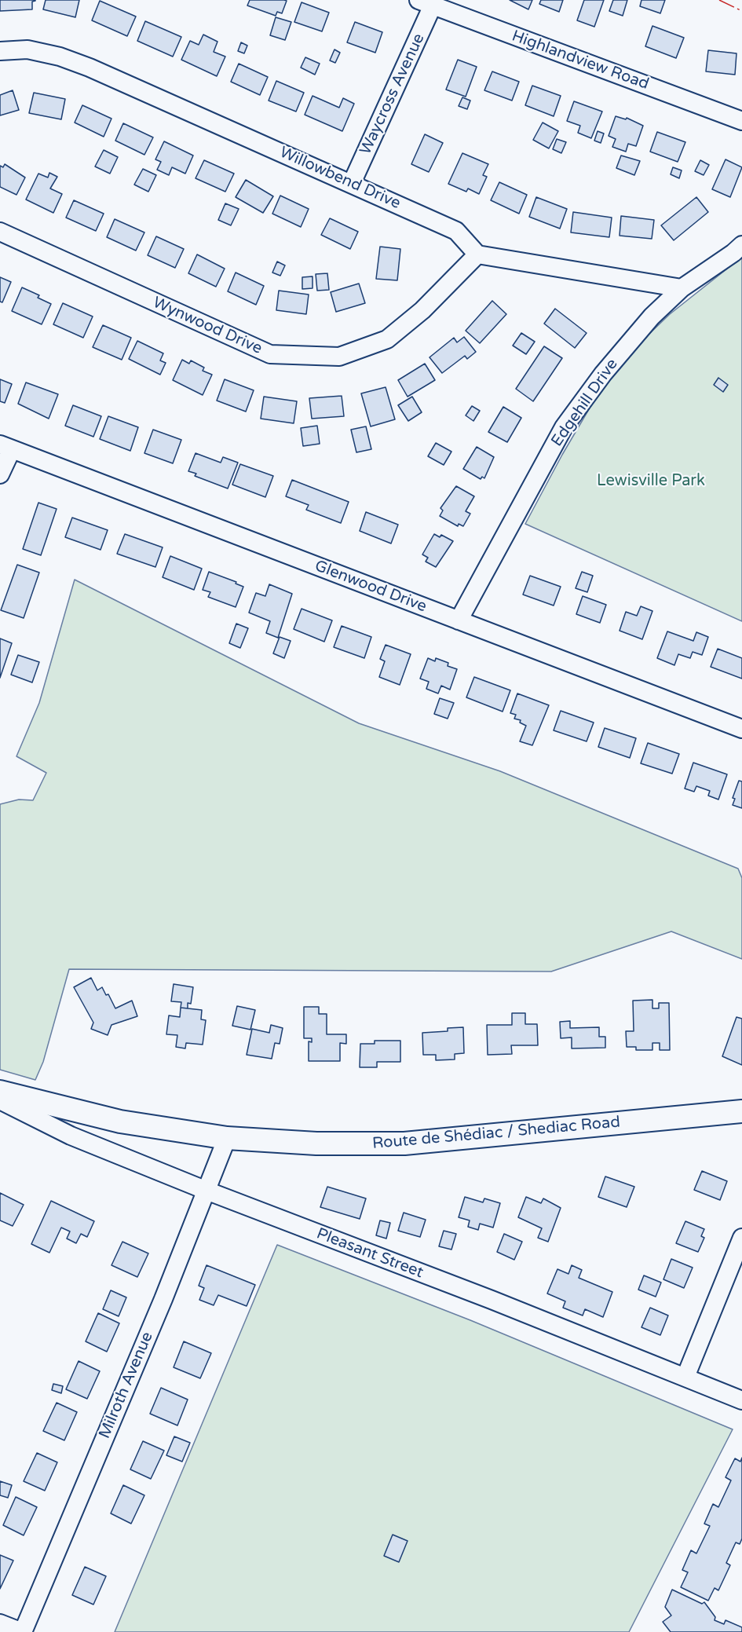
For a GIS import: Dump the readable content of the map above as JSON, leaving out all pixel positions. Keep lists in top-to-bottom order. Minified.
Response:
{"streets":{"main road":["Route de Shédiac / Shediac Road"],"street":["Highlandview Road","Waycross Avenue","Willowbend Drive","Wynwood Drive","Edgehill Drive","Glenwood Drive","Pleasant Street","Milroth Avenue"]},"crossings":[["Highlandview Road","Waycross Avenue"],["Waycross Avenue","Willowbend Drive"],["Willowbend Drive","Wynwood Drive"],["Edgehill Drive","Glenwood Drive"],["Route de Shédiac / Shediac Road","Milroth Avenue"],["Pleasant Street","Milroth Avenue"]],"parks":["Lewisville Park"]}
